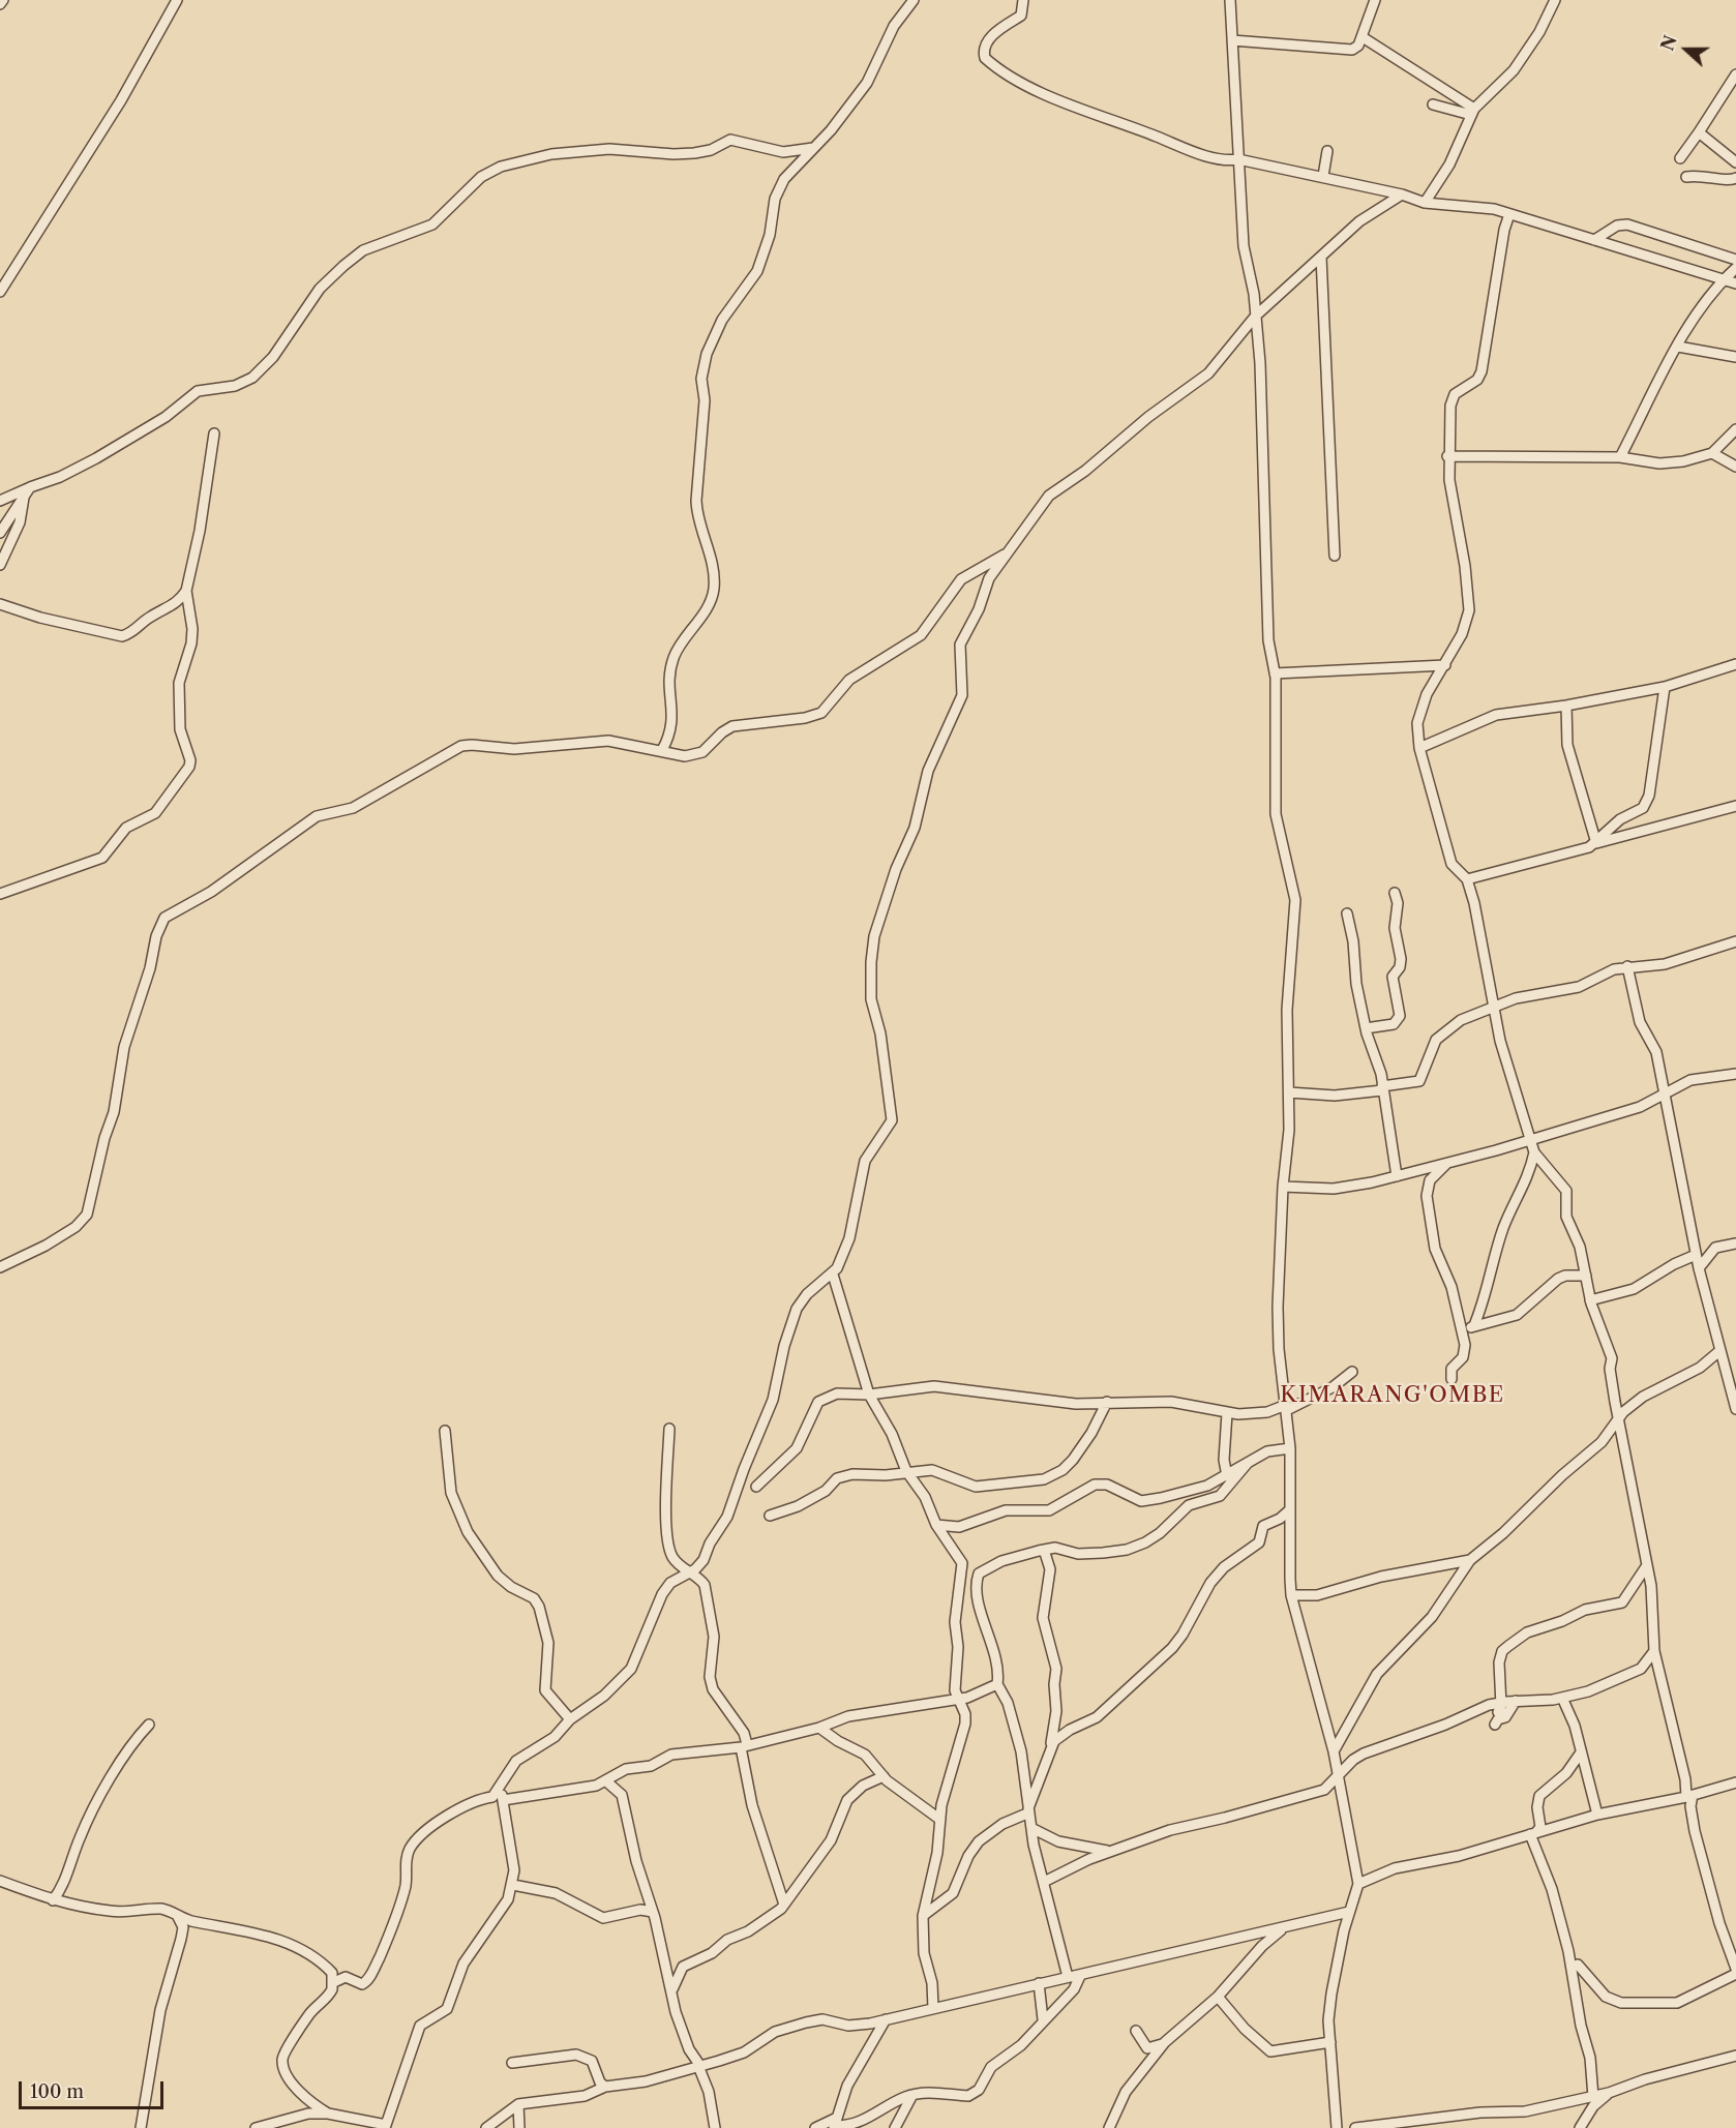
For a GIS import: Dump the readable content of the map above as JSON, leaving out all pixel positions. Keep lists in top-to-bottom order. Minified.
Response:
{"districts":["KIMARANG'OMBE"],"scale_bar":"100 m","north":"left"}
